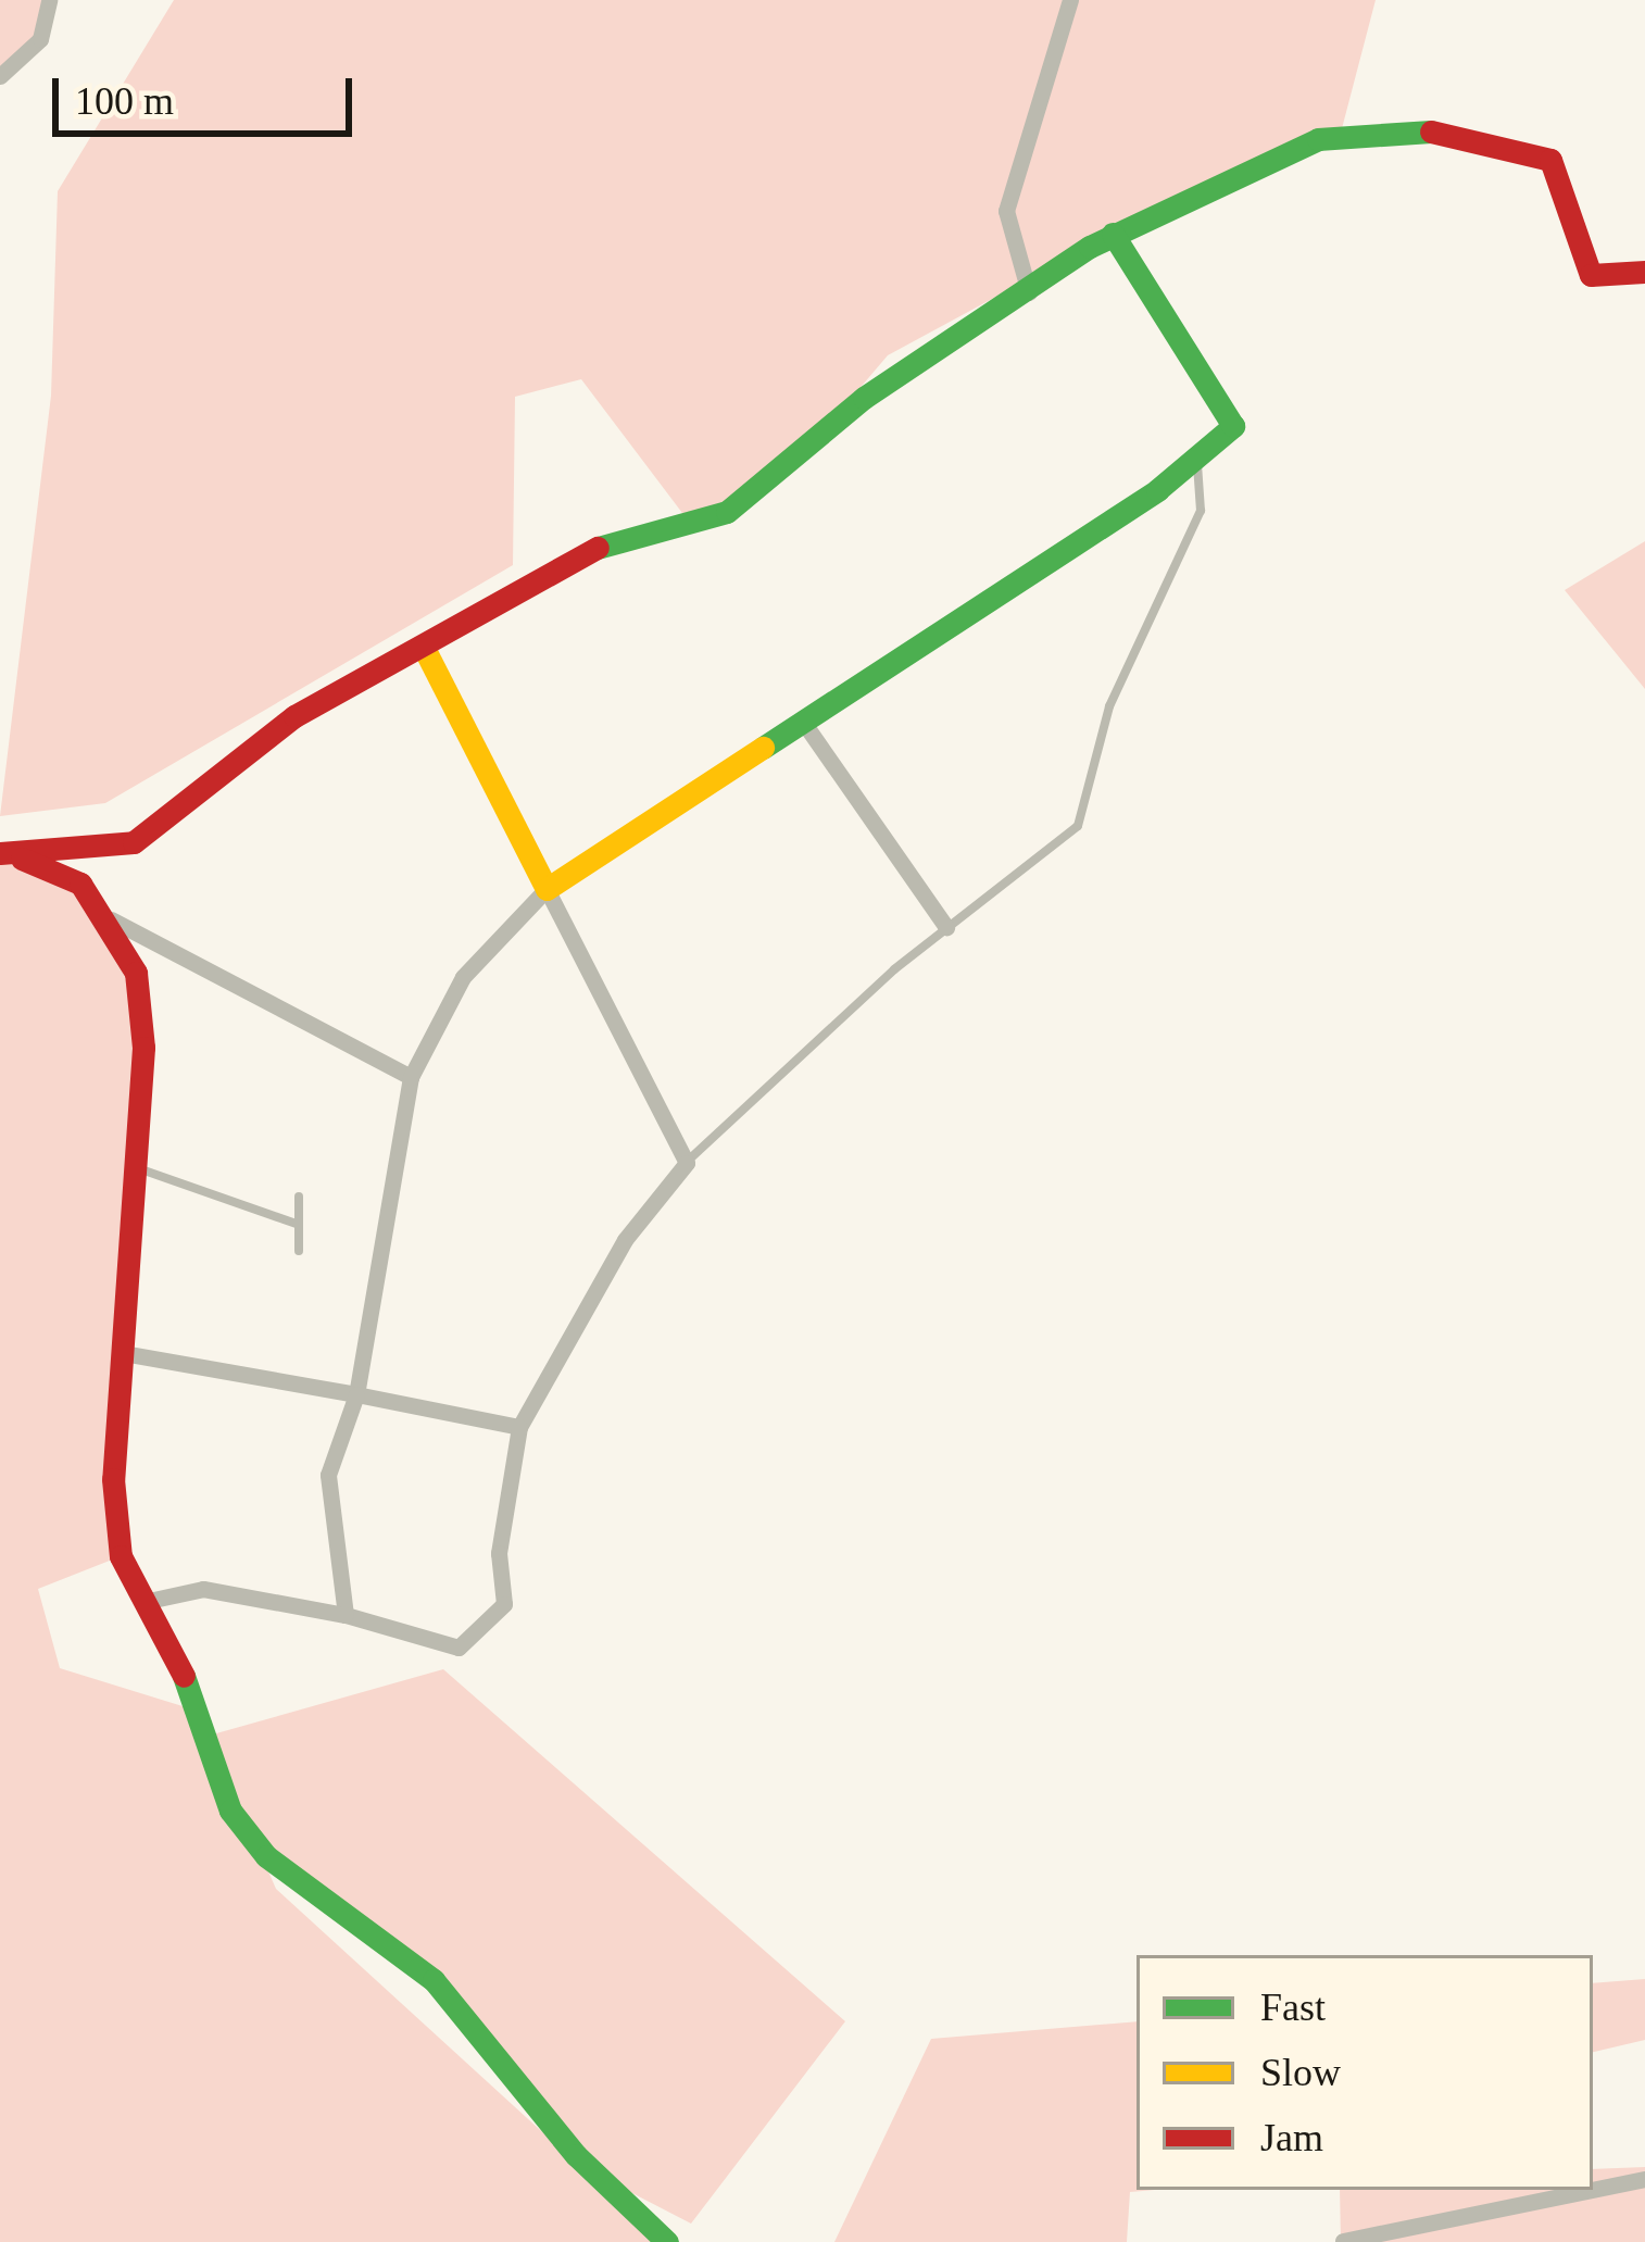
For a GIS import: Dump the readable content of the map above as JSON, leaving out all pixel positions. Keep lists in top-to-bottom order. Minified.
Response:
{"legend":["Fast","Slow","Jam"],"scale_bar":"100 m"}
